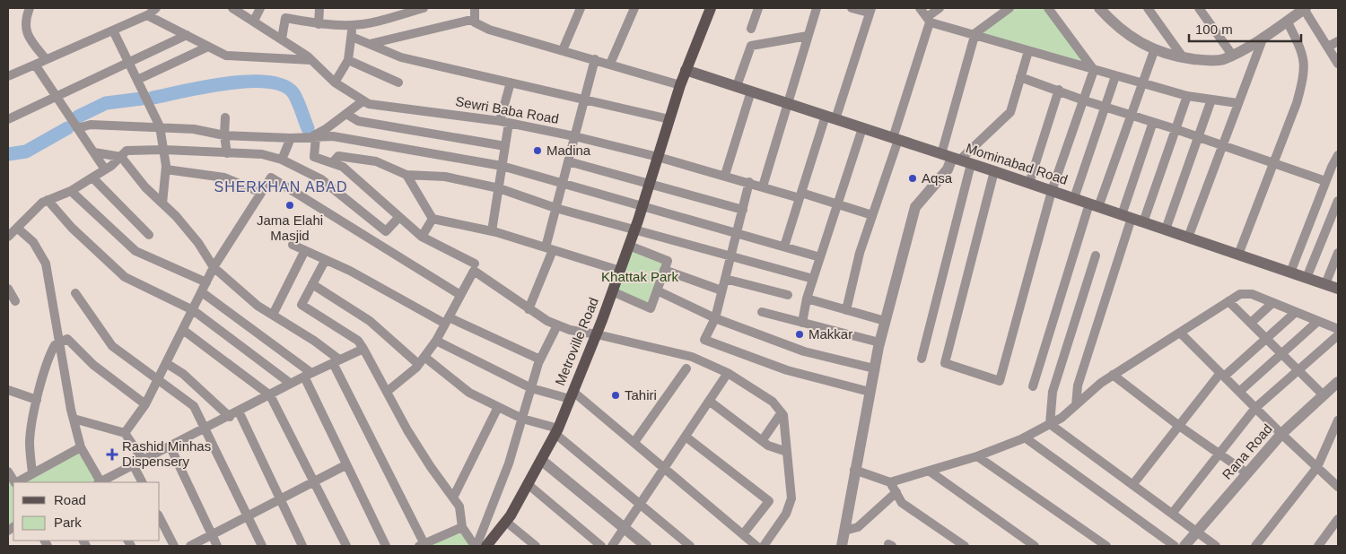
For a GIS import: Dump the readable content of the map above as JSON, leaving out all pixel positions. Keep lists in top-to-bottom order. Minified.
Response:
{"streets":{"main road":["Mominabad Road","Metroville Road"],"street":["Sewri Baba Road","Rana Road"]},"crossings":[["Sewri Baba Road","Metroville Road"],["Mominabad Road","Metroville Road"]],"districts":["SHERKHAN ABAD"],"parks":["Khattak Park"],"places":{"other":["Madina","Aqsa","Jama Elahi Masjid","Makkar","Tahiri"],"health":["Rashid Minhas Dispensery"]},"legend":["Road","Park"],"scale_bar":"100 m"}
